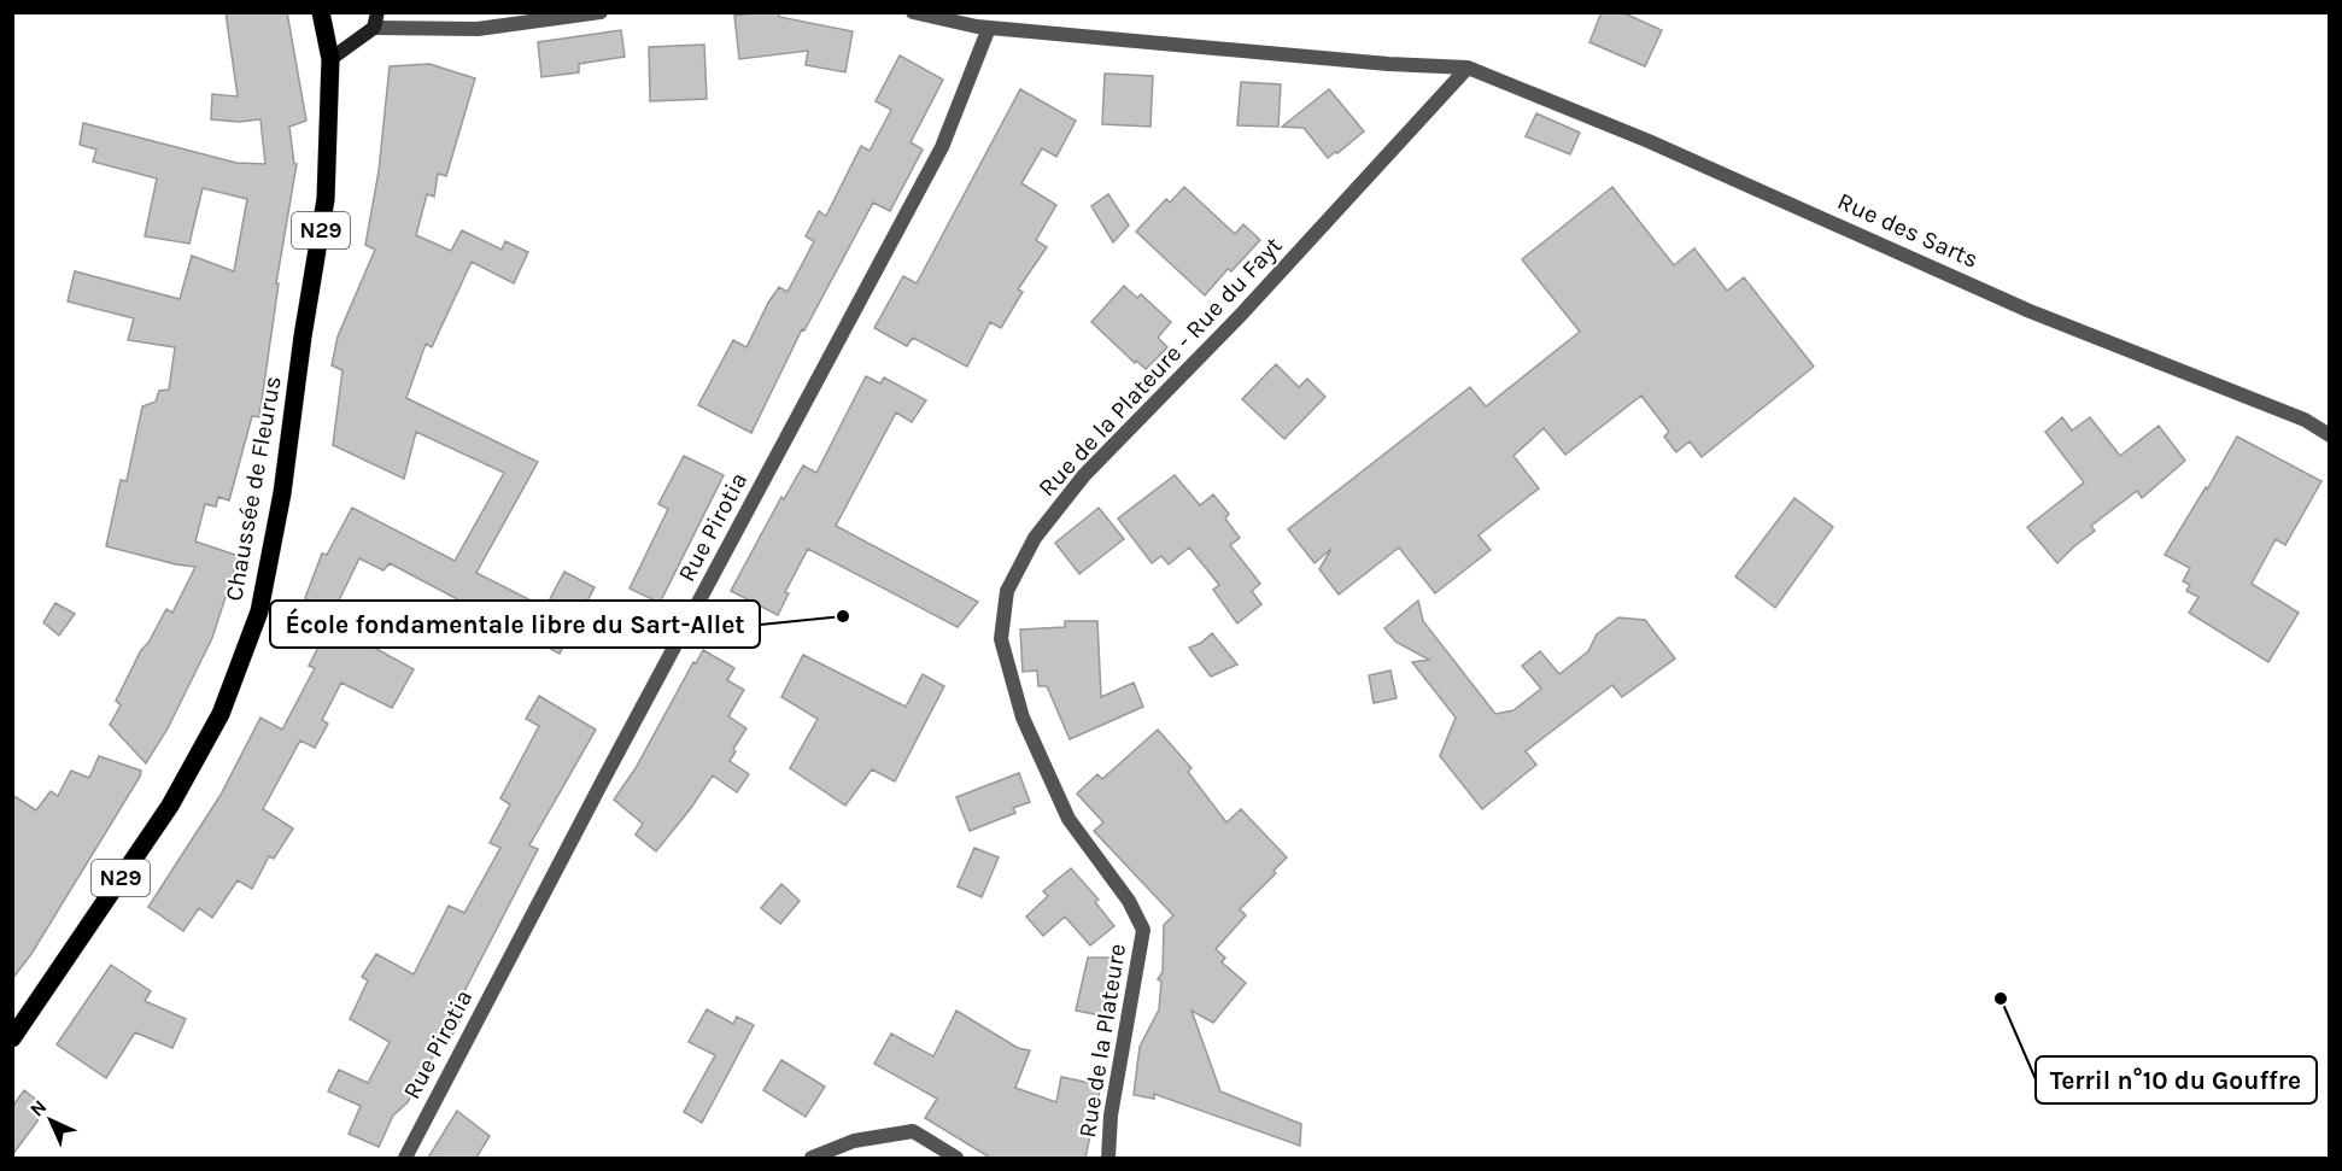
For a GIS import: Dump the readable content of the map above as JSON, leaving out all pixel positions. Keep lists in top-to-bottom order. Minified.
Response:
{"streets":{"main road":["N29","Chaussée de Fleurus"],"street":["Rue des Sarts","Rue de la Plateure - Rue du Fayt","Rue Pirotia","Rue de la Plateure"]},"crossings":[["Rue des Sarts","Rue de la Plateure - Rue du Fayt"],["Rue des Sarts","Rue Pirotia"],["Rue de la Plateure - Rue du Fayt","Rue de la Plateure"]],"places":["École fondamentale libre du Sart-Allet","Terril n°10 du Gouffre"],"north":"top left"}
